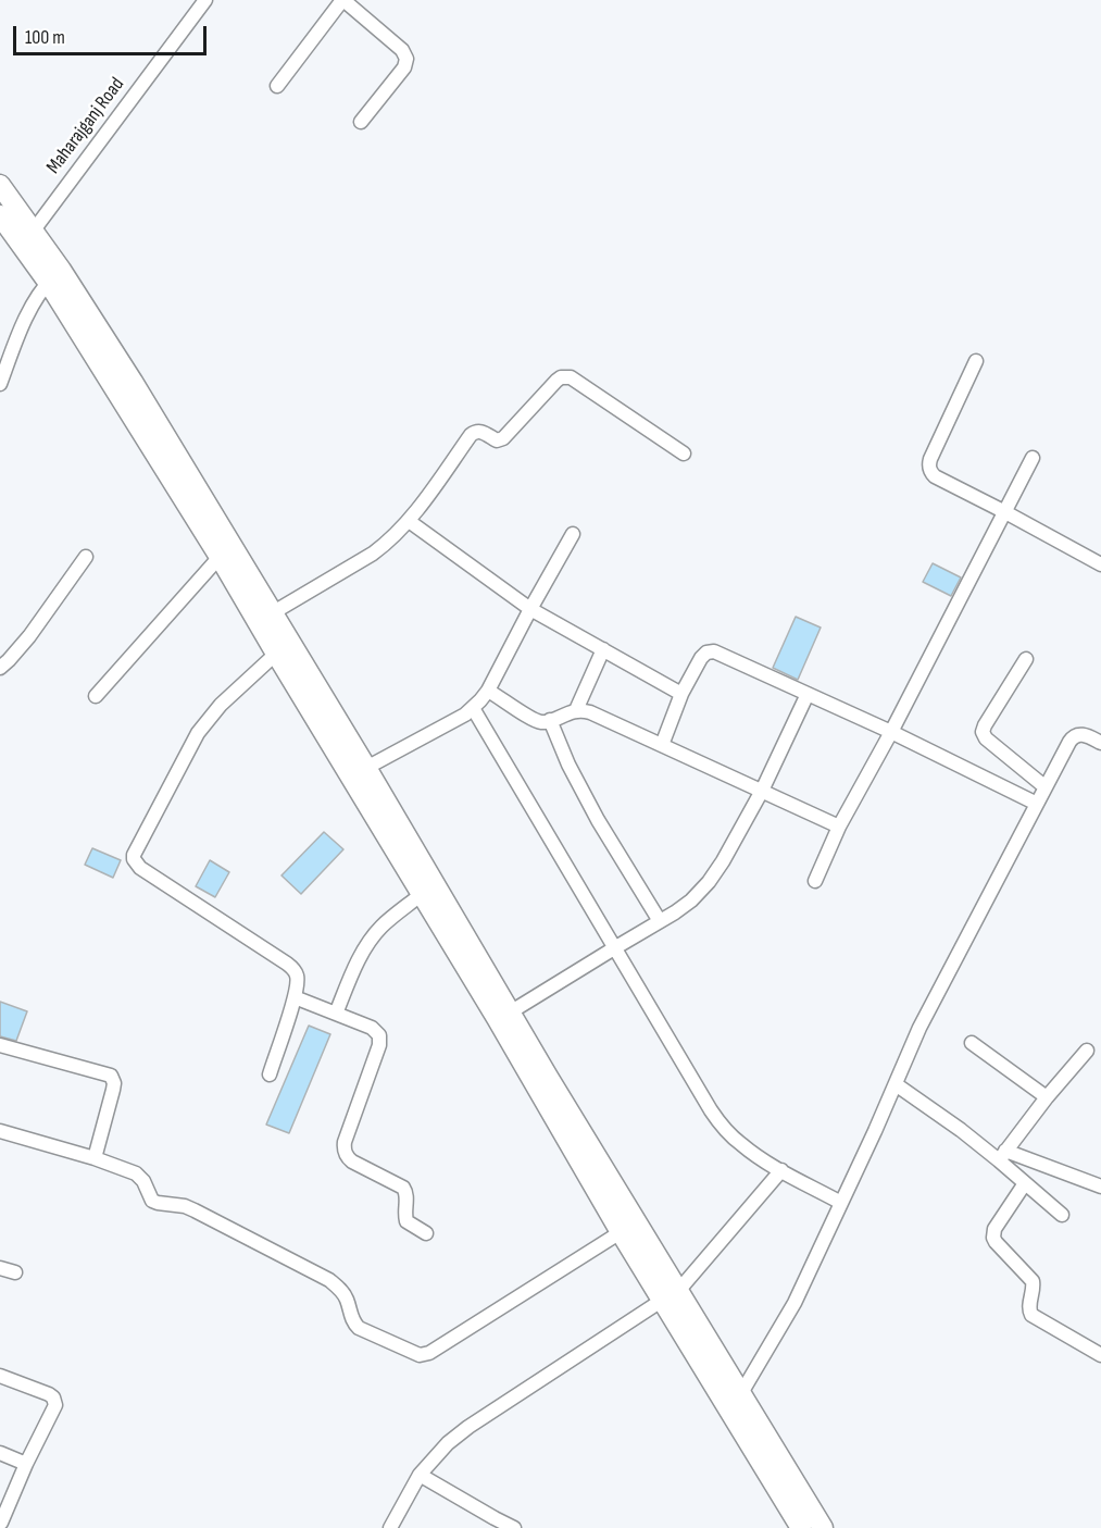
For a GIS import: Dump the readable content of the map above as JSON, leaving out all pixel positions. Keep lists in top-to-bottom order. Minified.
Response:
{"streets":{"street":["Maharajganj Road"]},"scale_bar":"100 m"}
